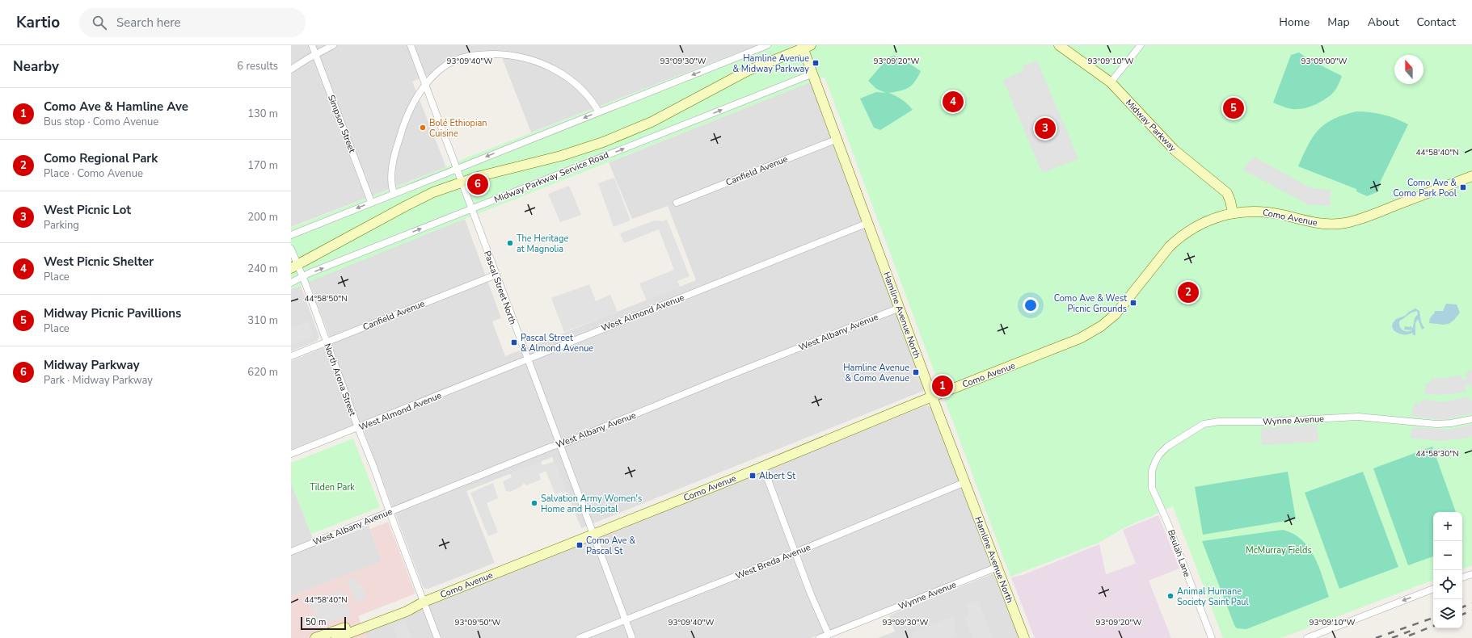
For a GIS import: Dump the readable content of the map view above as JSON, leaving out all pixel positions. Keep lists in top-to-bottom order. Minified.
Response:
{"streets":{"street":["Simpson Street","Midway Parkway","Canfield Avenue","Midway Parkway Service Road","Como Avenue","Pascal Street North","West Almond Avenue","Hamline Avenue North","West Albany Avenue","North Arona Street","Wynne Avenue","Beulah Lane","West Breda Avenue"]},"crossings":[["Midway Parkway","Como Avenue"],["Canfield Avenue","Pascal Street North"],["Canfield Avenue","Hamline Avenue North"],["Canfield Avenue","North Arona Street"],["Midway Parkway Service Road","Pascal Street North"],["Midway Parkway Service Road","Hamline Avenue North"],["Midway Parkway Service Road","North Arona Street"],["Como Avenue","Pascal Street North"],["Como Avenue","Hamline Avenue North"],["Como Avenue","North Arona Street"],["Pascal Street North","West Almond Avenue"],["Pascal Street North","West Albany Avenue"],["Pascal Street North","West Breda Avenue"],["West Almond Avenue","Hamline Avenue North"],["West Almond Avenue","North Arona Street"],["Hamline Avenue North","West Albany Avenue"],["Hamline Avenue North","Wynne Avenue"],["Hamline Avenue North","West Breda Avenue"],["West Albany Avenue","North Arona Street"],["Wynne Avenue","Beulah Lane"]],"parks":["Tilden Park","McMurray Fields"],"places":{"transit":["Hamline Avenue & Midway Parkway","Como Ave & Como Park Pool","Como Ave & West Picnic Grounds","Pascal Street & Almond Avenue","Hamline Avenue & Como Avenue","Albert St","Como Ave & Pascal St"],"other":["Bolé Ethiopian Cuisine","The Heritage at Magnolia","Salvation Army Women's Home and Hospital","Animal Humane Society Saint Paul"]},"scale_bar":"50 m","north":"top","page":{"header":"Kartio","search":"Search here","nav":["Home","Map","About","Contact"],"heading":["Nearby","6 results"],"list":[{"mark":"1","name":"Como Ave & Hamline Ave","note":"Bus stop · Como Avenue","value":"130 m"},{"mark":"2","name":"Como Regional Park","note":"Place · Como Avenue","value":"170 m"},{"mark":"3","name":"West Picnic Lot","note":"Parking","value":"200 m"},{"mark":"4","name":"West Picnic Shelter","note":"Place","value":"240 m"},{"mark":"5","name":"Midway Picnic Pavillions","note":"Place","value":"310 m"},{"mark":"6","name":"Midway Parkway","note":"Park · Midway Parkway","value":"620 m"}],"pins":["4","5","3","6","2","1"],"map_buttons":["+","−"],"scale":"50 m"},"coordinates":["93°09'40\"W","93°09'30\"W","93°09'20\"W","93°09'10\"W","93°09'00\"W","44°58'40\"N","44°58'50\"N","44°58'30\"N","93°09'50\"W"]}
